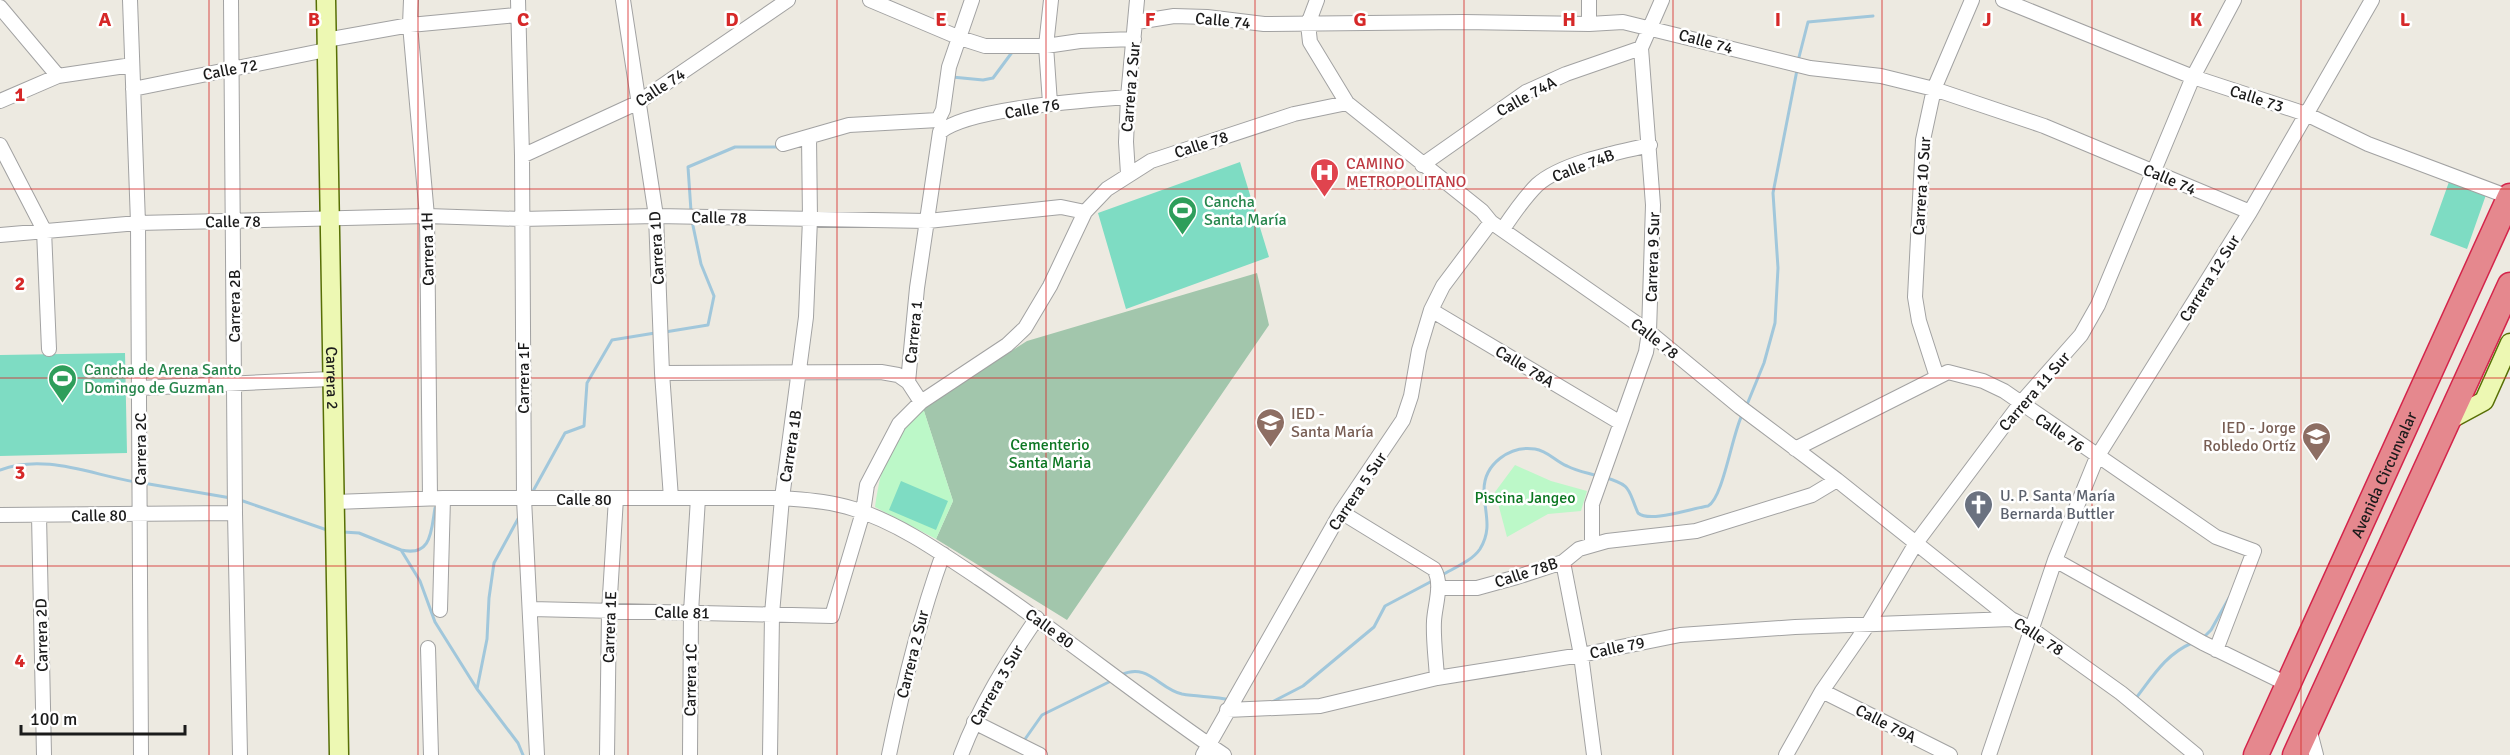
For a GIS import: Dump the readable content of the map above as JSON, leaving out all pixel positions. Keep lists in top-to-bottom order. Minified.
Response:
{"streets":{"highway":["Avenida Circunvalar"],"street":["Calle 74","Calle 72","Carrera 2 Sur","Calle 74A","Calle 73","Calle 76","Calle 78","Calle 74B","Carrera 10 Sur","Carrera 1D","Carrera 1H","Carrera 9 Sur","Carrera 12 Sur","Carrera 2B","Carrera 1","Calle 78A","Carrera 2","Carrera 1F","Carrera 11 Sur","Carrera 1B","Carrera 2C","Carrera 5 Sur","Calle 80","Calle 78B","Calle 81","Carrera 1E","Carrera 2D","Calle 79","Carrera 1C","Carrera 3 Sur","Calle 79A"]},"crossings":[["Calle 74","Carrera 2 Sur"],["Calle 74","Carrera 10 Sur"],["Calle 74","Carrera 1D"],["Calle 74","Carrera 9 Sur"],["Calle 74","Carrera 12 Sur"],["Calle 74","Carrera 1F"],["Calle 74","Carrera 11 Sur"],["Calle 72","Carrera 1H"],["Calle 72","Carrera 2B"],["Calle 72","Carrera 2"],["Calle 72","Carrera 1F"],["Calle 72","Carrera 2C"],["Carrera 2 Sur","Calle 76"],["Carrera 2 Sur","Calle 78"],["Carrera 2 Sur","Calle 80"],["Calle 74A","Calle 78"],["Calle 74A","Carrera 9 Sur"],["Calle 73","Carrera 12 Sur"],["Calle 73","Carrera 11 Sur"],["Calle 73","Avenida Circunvalar"],["Calle 76","Calle 78"],["Calle 76","Carrera 10 Sur"],["Calle 76","Carrera 12 Sur"],["Calle 76","Carrera 1"],["Calle 76","Carrera 11 Sur"],["Calle 76","Carrera 1B"],["Calle 78","Calle 74B"],["Calle 78","Carrera 1D"],["Calle 78","Carrera 1H"],["Calle 78","Carrera 9 Sur"],["Calle 78","Carrera 12 Sur"],["Calle 78","Carrera 2B"],["Calle 78","Carrera 1"],["Calle 78","Carrera 2"],["Calle 78","Carrera 1F"],["Calle 78","Carrera 11 Sur"],["Calle 78","Carrera 1B"],["Calle 78","Carrera 2C"],["Calle 78","Carrera 5 Sur"],["Calle 78","Calle 78B"],["Calle 78","Calle 79"],["Calle 74B","Carrera 9 Sur"],["Calle 74B","Carrera 5 Sur"],["Carrera 1D","Calle 80"],["Carrera 1H","Calle 80"],["Carrera 9 Sur","Calle 78A"],["Carrera 9 Sur","Calle 78B"],["Carrera 2B","Calle 80"],["Calle 78A","Carrera 5 Sur"],["Carrera 2","Calle 80"],["Carrera 1F","Calle 80"],["Carrera 1F","Calle 81"],["Carrera 11 Sur","Calle 79"],["Carrera 11 Sur","Calle 79A"],["Carrera 1B","Calle 80"],["Carrera 1B","Calle 81"],["Carrera 2C","Calle 80"],["Carrera 5 Sur","Calle 80"],["Carrera 5 Sur","Calle 79"],["Calle 80","Calle 81"],["Calle 80","Carrera 1E"],["Calle 80","Carrera 2D"],["Calle 80","Carrera 1C"],["Calle 80","Carrera 3 Sur"],["Calle 81","Carrera 1E"],["Calle 81","Carrera 1C"]],"parks":["Cementerio Santa Maria","Piscina Jangeo"],"places":{"hospital":["CAMINO METROPOLITANO"],"sports":["Cancha Santa María","Cancha de Arena Santo Domingo de Guzman"],"school or university":["IED - Santa María","IED - Jorge Robledo Ortíz"],"church":["U. P. Santa María Bernarda Buttler"]},"scale_bar":"100 m","grid":{"columns":["A","B","C","D","E","F","G","H","I","J","K","L"],"rows":["1","2","3","4"]}}
